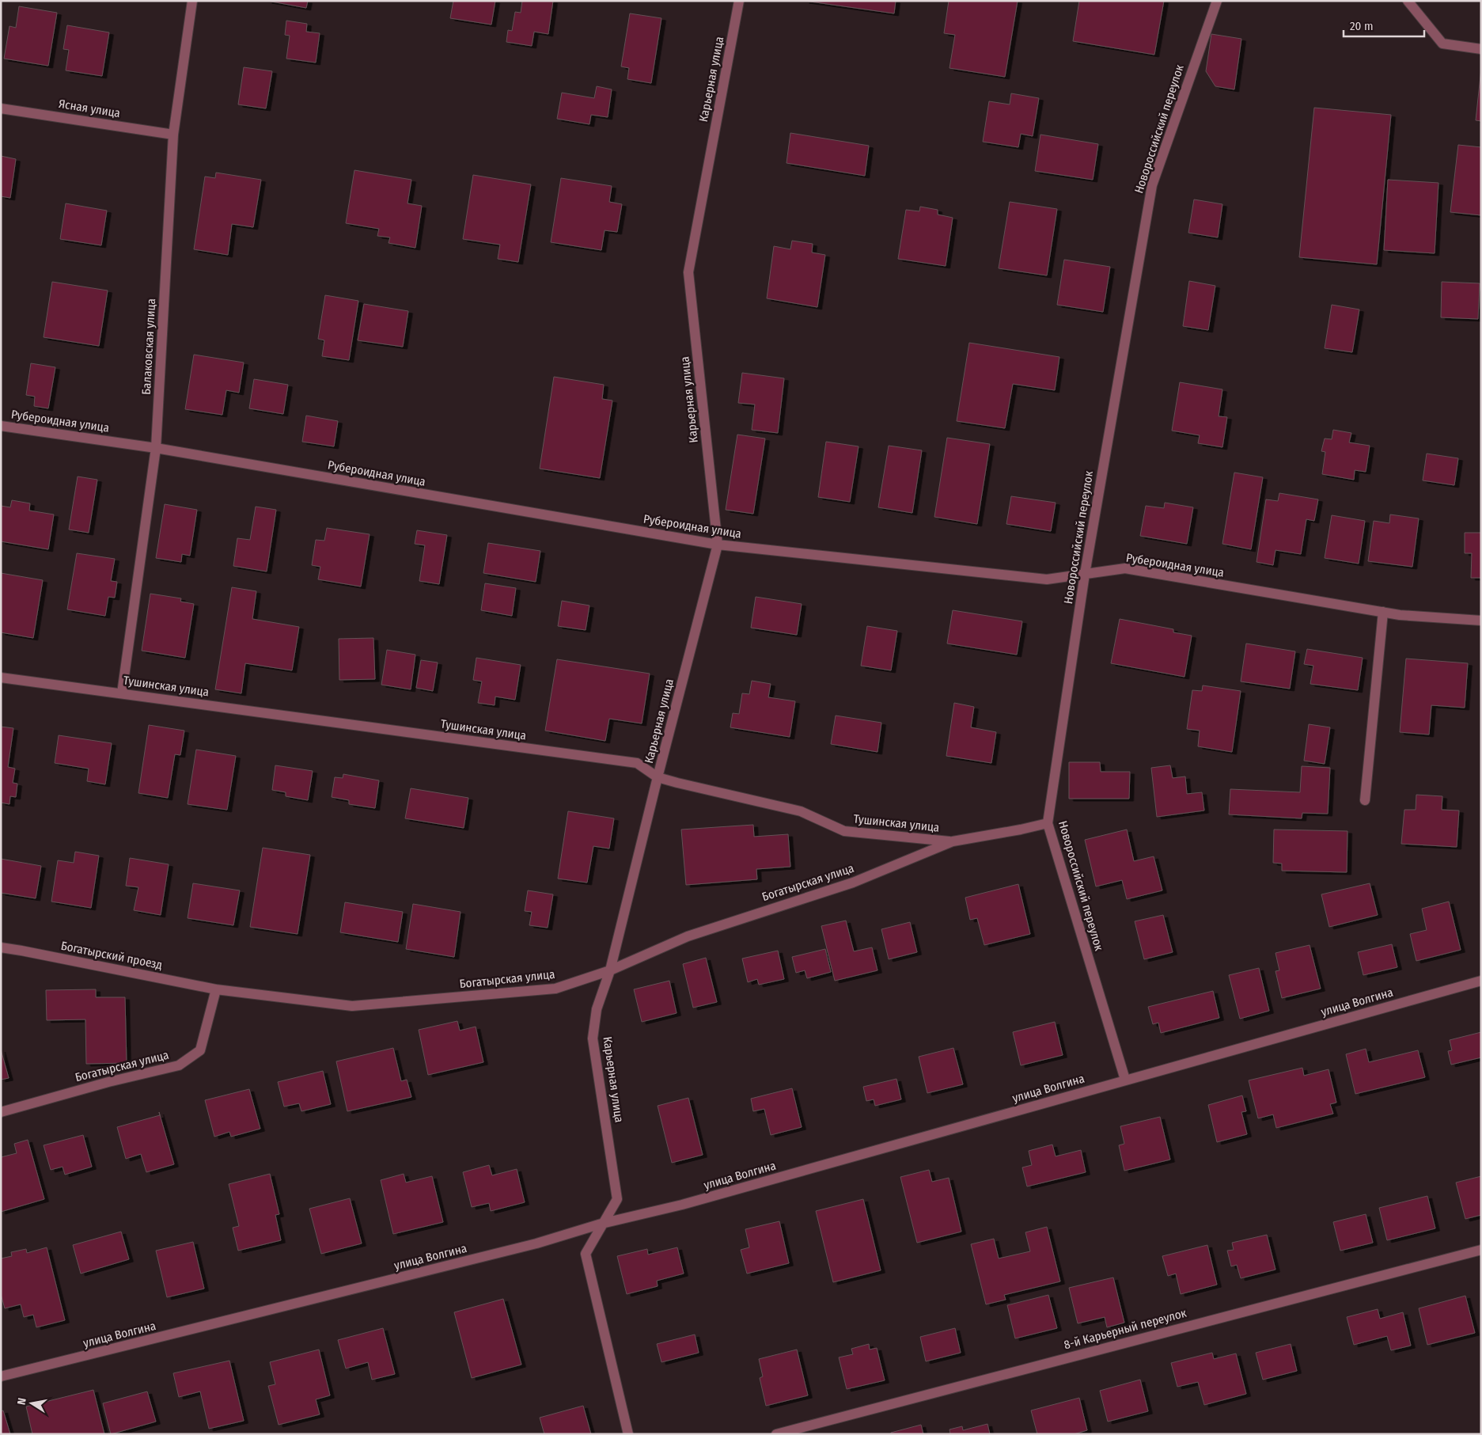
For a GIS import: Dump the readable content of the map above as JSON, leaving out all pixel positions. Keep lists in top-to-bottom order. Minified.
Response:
{"streets":{"street":["Карьерная улица","Ясная улица","Новороссийский переулок","Балаковская улица","Рубероидная улица","Тушинская улица","Богатырская улица","Богатырский проезд","улица Волгина","8-й Карьерный переулок"]},"crossings":[["Карьерная улица","Рубероидная улица"],["Карьерная улица","Тушинская улица"],["Карьерная улица","Богатырская улица"],["Карьерная улица","улица Волгина"],["Ясная улица","Балаковская улица"],["Новороссийский переулок","Рубероидная улица"],["Новороссийский переулок","Богатырская улица"],["Новороссийский переулок","улица Волгина"],["Балаковская улица","Рубероидная улица"],["Балаковская улица","Тушинская улица"],["Тушинская улица","Богатырская улица"],["Богатырская улица","Богатырский проезд"]],"scale_bar":"20 m","north":"left"}
